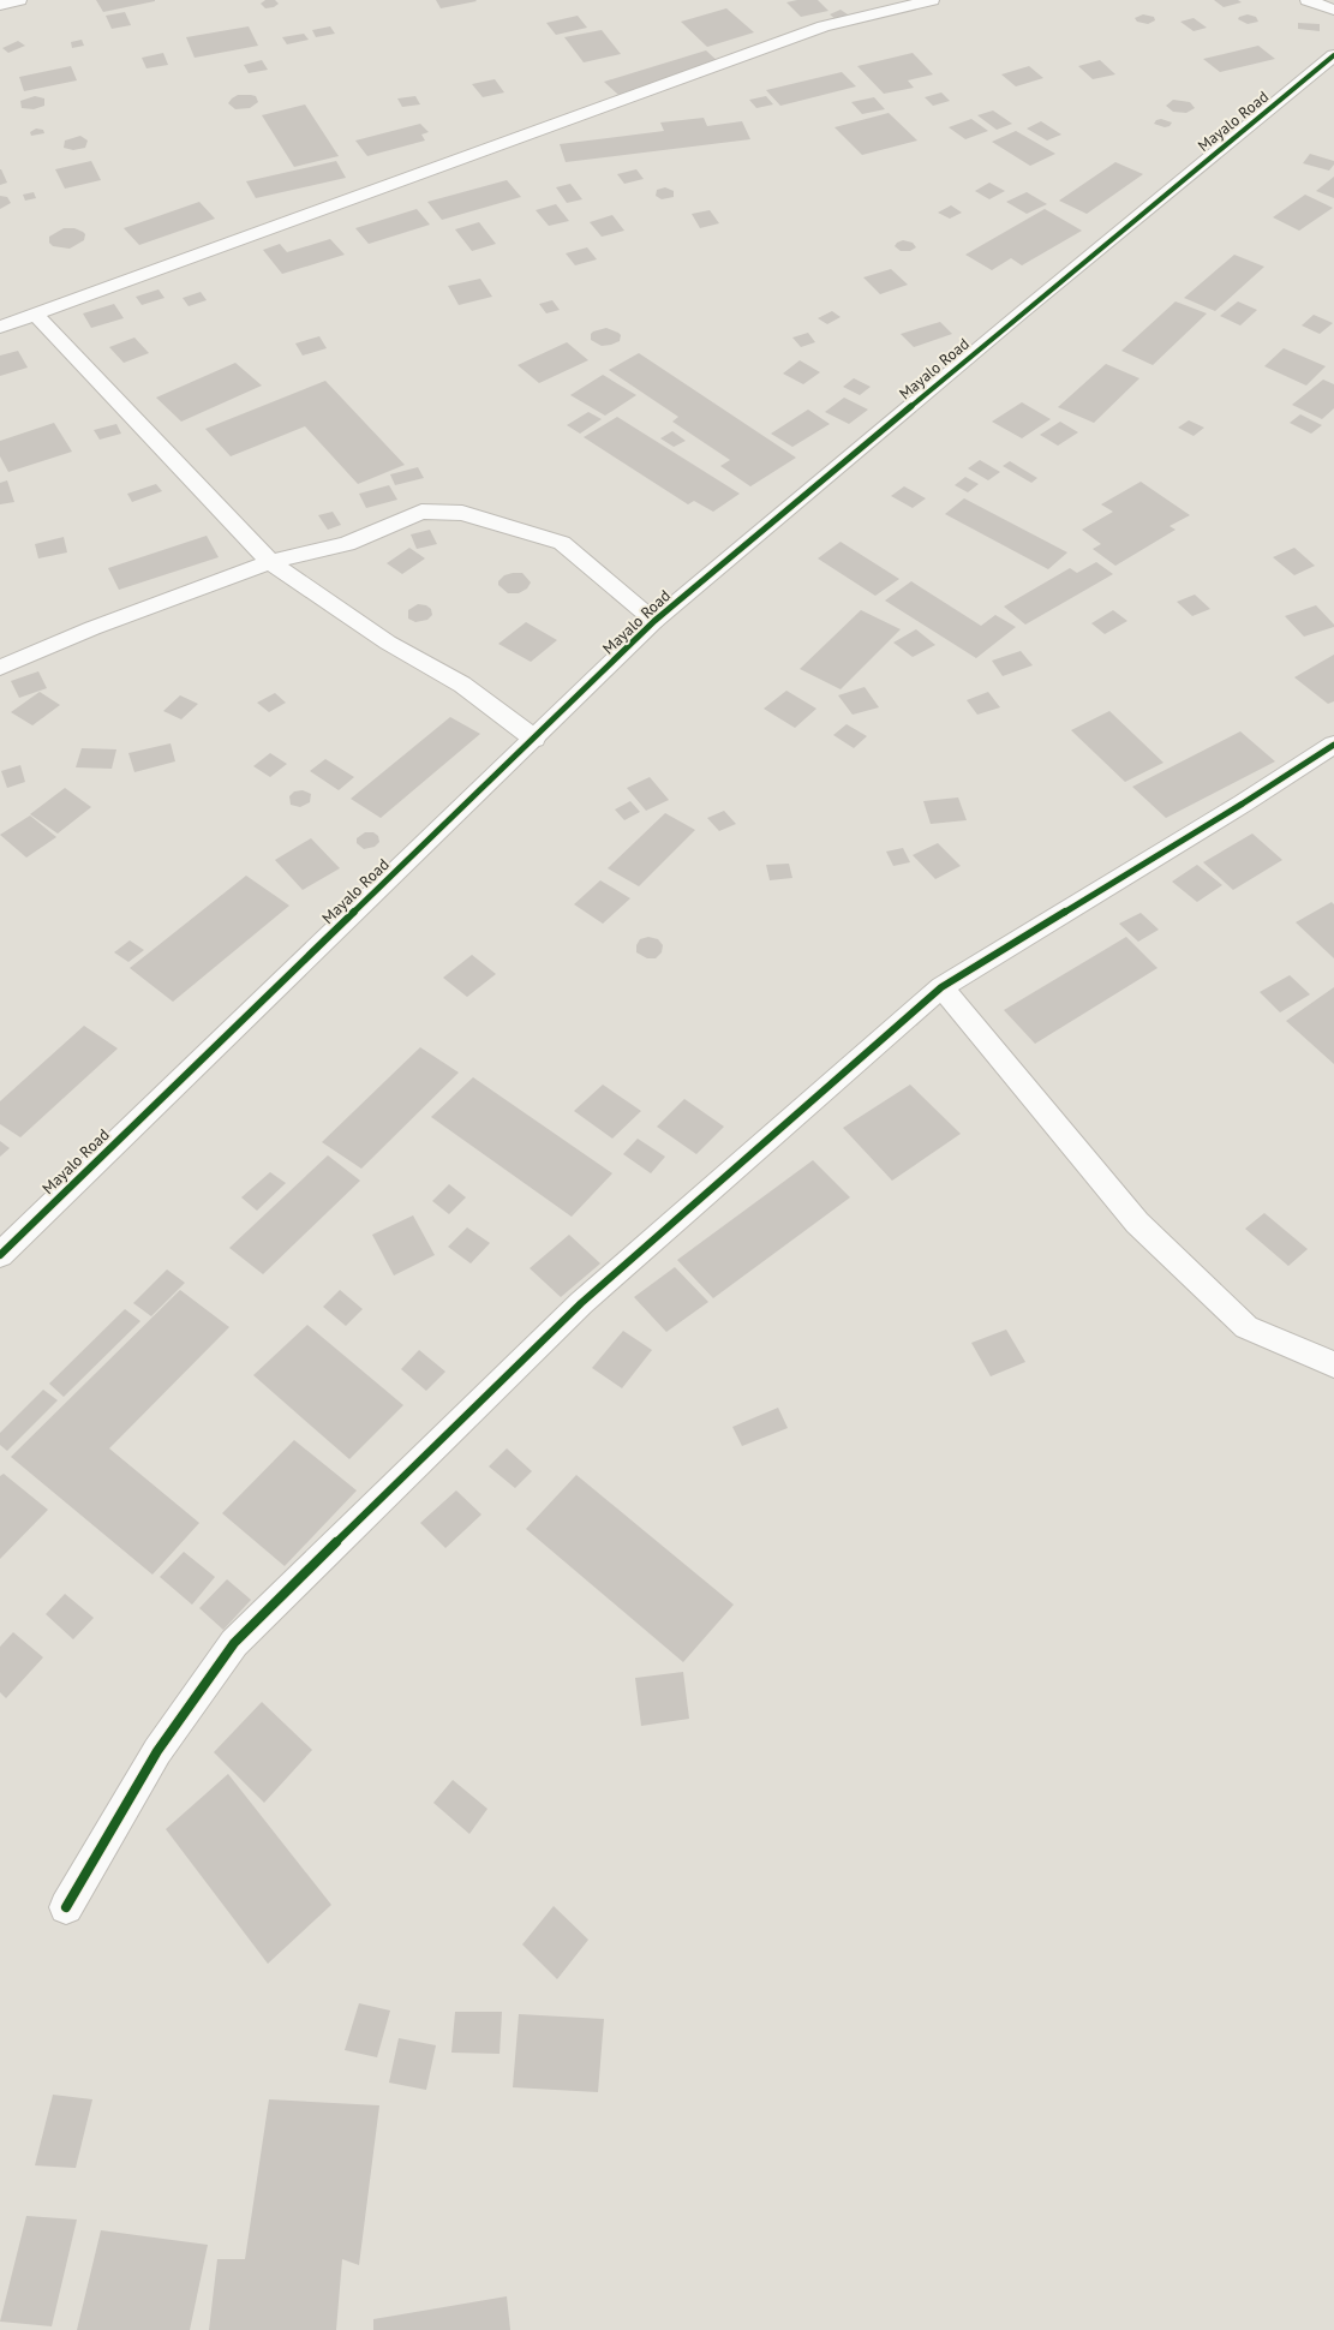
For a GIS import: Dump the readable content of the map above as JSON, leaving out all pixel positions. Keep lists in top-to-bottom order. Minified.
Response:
{"streets":{"street":["Mayalo Road"]}}
